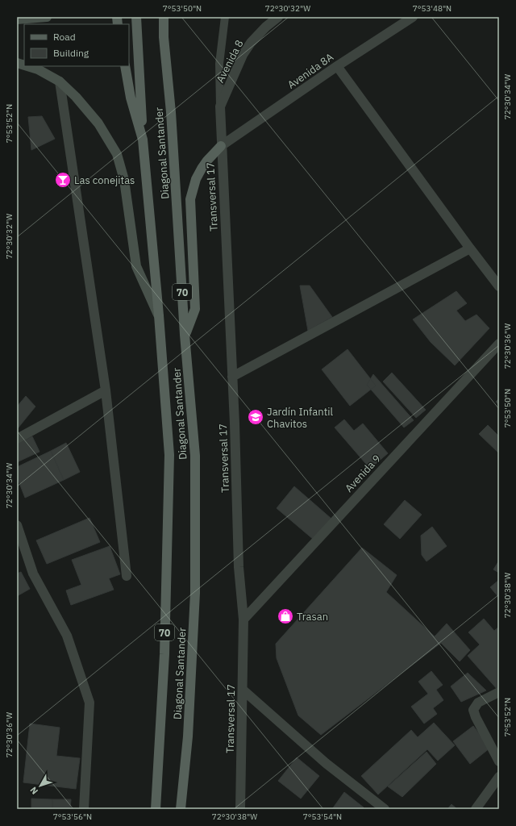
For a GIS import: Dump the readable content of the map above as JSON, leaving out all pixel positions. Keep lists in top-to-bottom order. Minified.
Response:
{"streets":{"main road":["Diagonal Santander","70"],"street":["Avenida 8","Avenida 8A","Transversal 17","Avenida 9"]},"crossings":[["Avenida 8","Transversal 17"],["Avenida 8A","Transversal 17"],["Transversal 17","Avenida 9"]],"places":{"bar":["Las conejitas"],"school or university":["Jardín Infantil Chavitos"],"shop":["Trasan"]},"legend":["Road","Building"],"north":"bottom left","coordinates":["7°53'50\"N","72°30'32\"W","7°53'48\"N","72°30'34\"W","7°53'52\"N","72°30'36\"W","72°30'38\"W","7°53'56\"N","7°53'54\"N"]}
